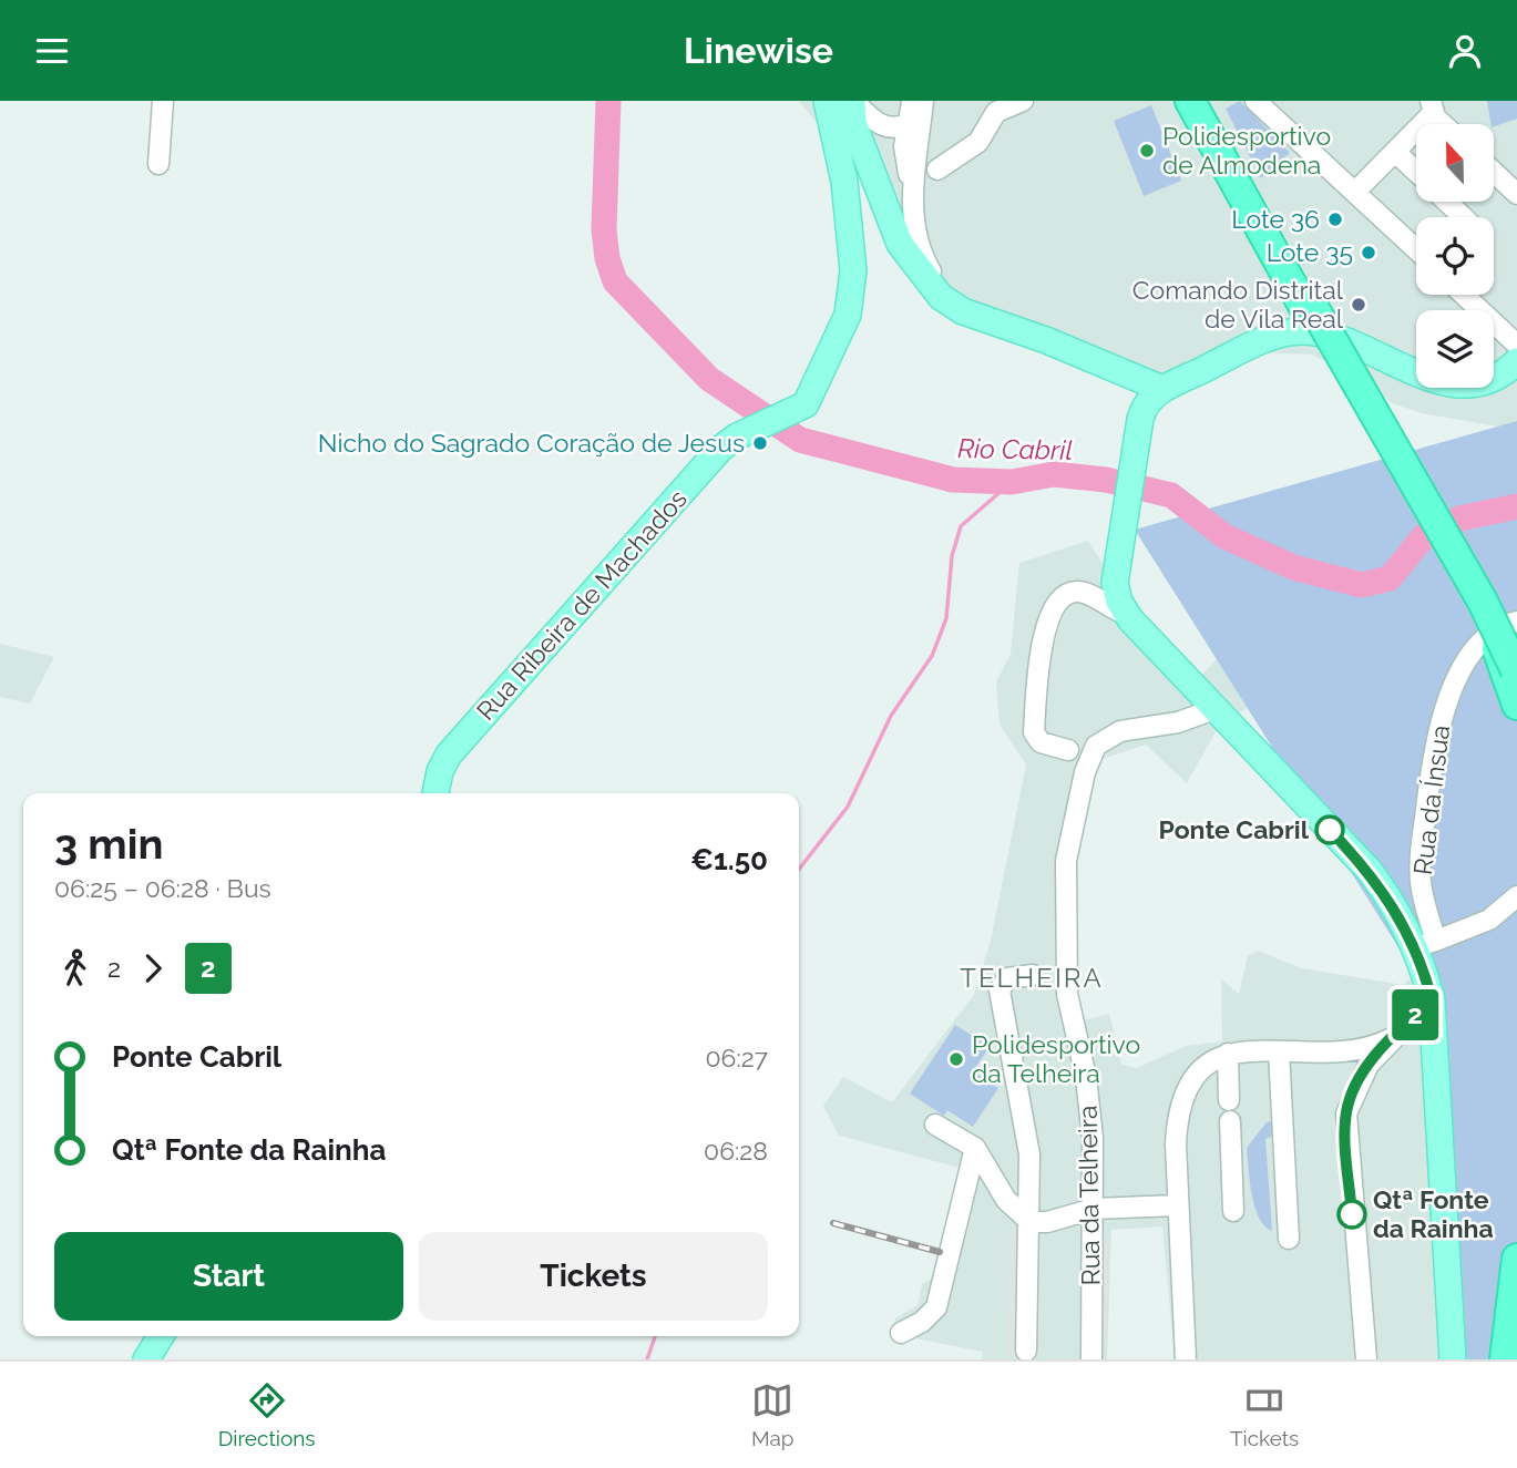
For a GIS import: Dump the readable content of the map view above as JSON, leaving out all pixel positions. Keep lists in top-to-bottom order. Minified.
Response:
{"streets":{"main road":["Rua Ribeira de Machados"],"street":["Rua da Ínsua","Rua da Telheira"]},"districts":["TELHEIRA"],"water":["Rio Cabril"],"places":["Polidesportivo de Almodena","Lote 36","Lote 35","Comando Distrital de Vila Real","Nicho do Sagrado Coração de Jesus","Ponte Cabril","Polidesportivo da Telheira","Qtª Fonte da Rainha"],"lines":["bus line 2"],"north":"top","page":{"header":"Linewise","on_map":"2","heading":["3 min","06:25 – 06:28 · Bus","€1.50"],"legs":["2","2"],"list":[{"name":"Ponte Cabril","value":"06:27"},{"name":"Qtª Fonte da Rainha","value":"06:28"}],"buttons":["Start","Tickets"],"tabs":["Directions","Map","Tickets"]}}
